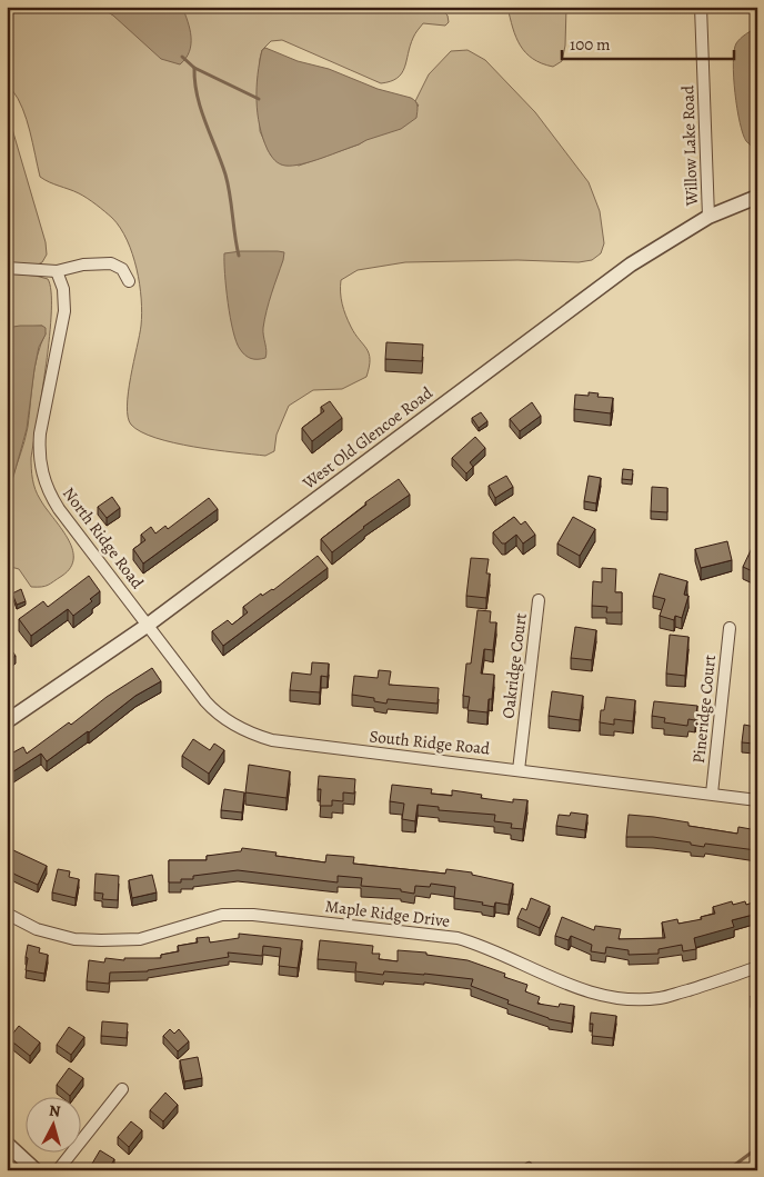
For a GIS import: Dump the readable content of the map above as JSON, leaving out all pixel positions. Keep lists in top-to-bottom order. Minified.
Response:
{"streets":{"street":["Willow Lake Road","West Old Glencoe Road","North Ridge Road","Oakridge Court","Pineridge Court","South Ridge Road","Maple Ridge Drive"]},"crossings":[["Willow Lake Road","West Old Glencoe Road"],["West Old Glencoe Road","North Ridge Road"],["West Old Glencoe Road","South Ridge Road"],["North Ridge Road","South Ridge Road"],["Oakridge Court","South Ridge Road"],["Pineridge Court","South Ridge Road"]],"scale_bar":"100 m","north":"top"}
